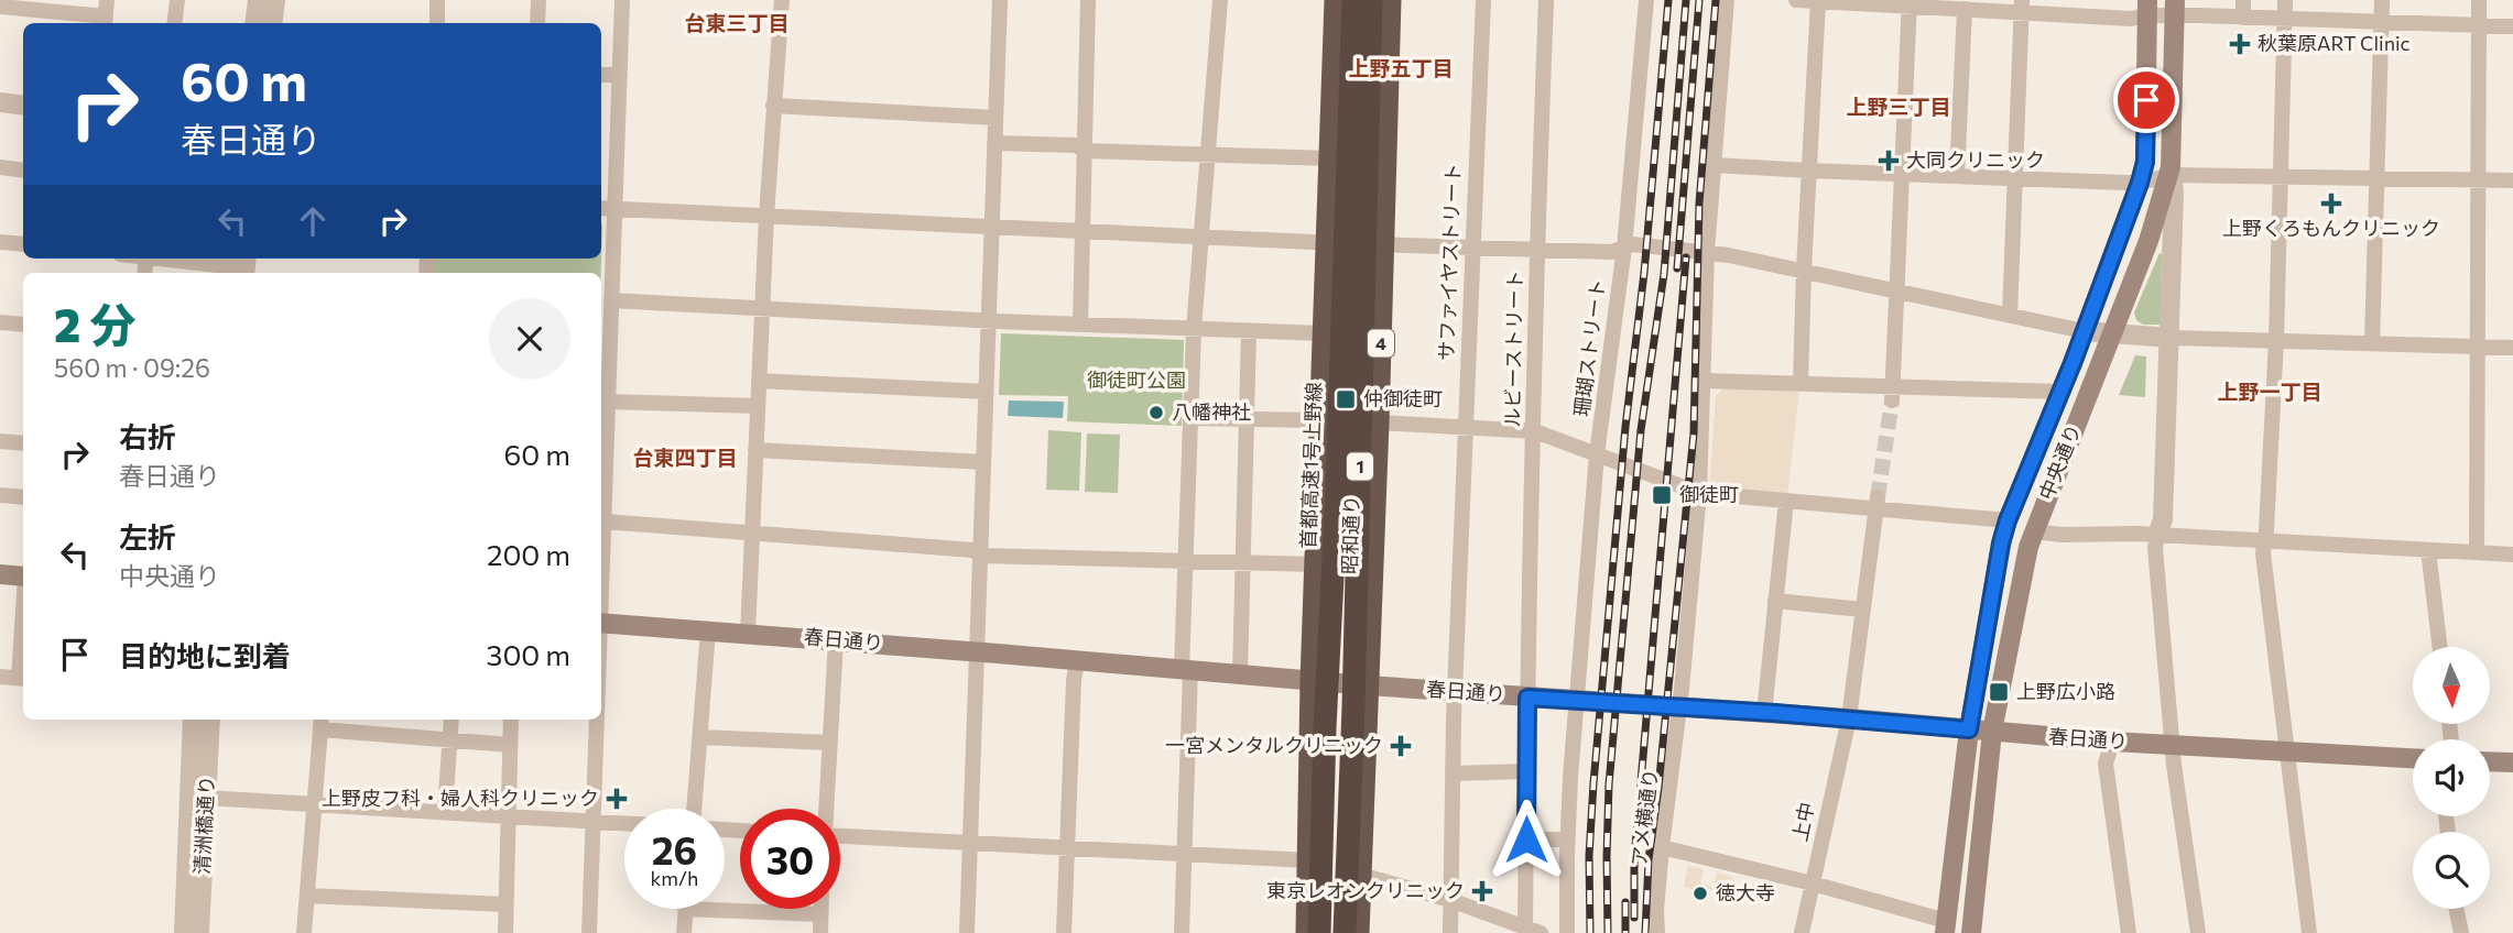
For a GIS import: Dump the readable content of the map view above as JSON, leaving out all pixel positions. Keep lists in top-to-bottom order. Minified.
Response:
{"streets":{"highway":["4","首都高速1号上野線","1","昭和通り"],"main road":["中央通り","春日通り"],"street":["サファイヤストリート","珊瑚ストリート","ルビーストリート","アメ横通り","上中","清洲橋通り"]},"crossings":[["サファイヤストリート","春日通り"],["珊瑚ストリート","春日通り"],["ルビーストリート","春日通り"],["中央通り","春日通り"],["昭和通り","春日通り"],["春日通り","アメ横通り"],["春日通り","上中"]],"districts":["台東三丁目","上野五丁目","上野三丁目","上野一丁目","台東四丁目"],"parks":["御徒町公園"],"places":{"health":["秋葉原ART Clinic","大同クリニック","上野くろもんクリニック","一宮メンタルクリニック","上野皮フ科・婦人科クリニック","東京レオンクリニック"],"transit":["仲御徒町","御徒町","上野広小路"],"other":["八幡神社","徳大寺"]},"north":"bottom","page":{"turn":["60 m","春日通り"],"heading":["2 分","560 m · 09:26"],"list":[{"name":"右折","note":"春日通り","value":"60 m"},{"name":"左折","note":"中央通り","value":"200 m"},{"name":"目的地に到着","value":"300 m"}],"speed":"26 km/h","limit":"30"}}
